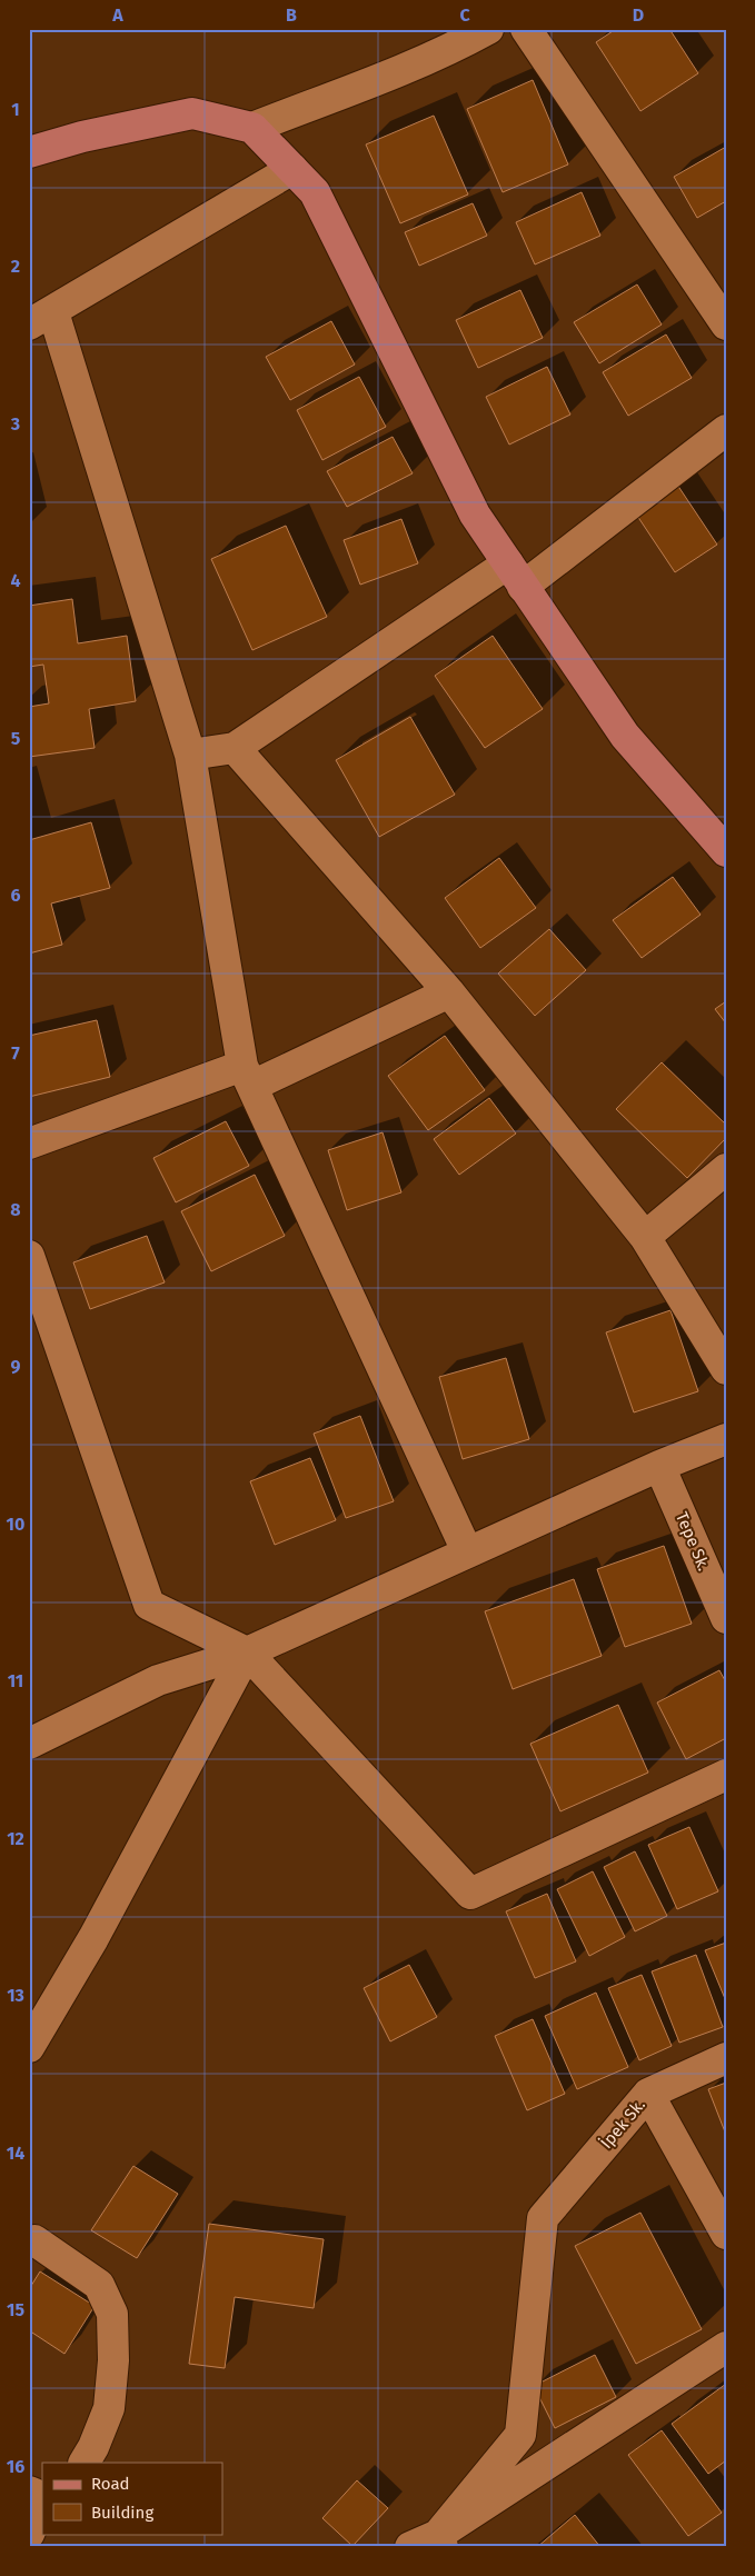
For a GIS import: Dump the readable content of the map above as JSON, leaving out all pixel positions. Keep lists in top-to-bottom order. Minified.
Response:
{"streets":{"street":["Tepe Sk.","İpek Sk."]},"legend":["Road","Building"],"grid":{"columns":["A","B","C","D"],"rows":["1","2","3","4","5","6","7","8","9","10","11","12","13","14","15","16"]}}
